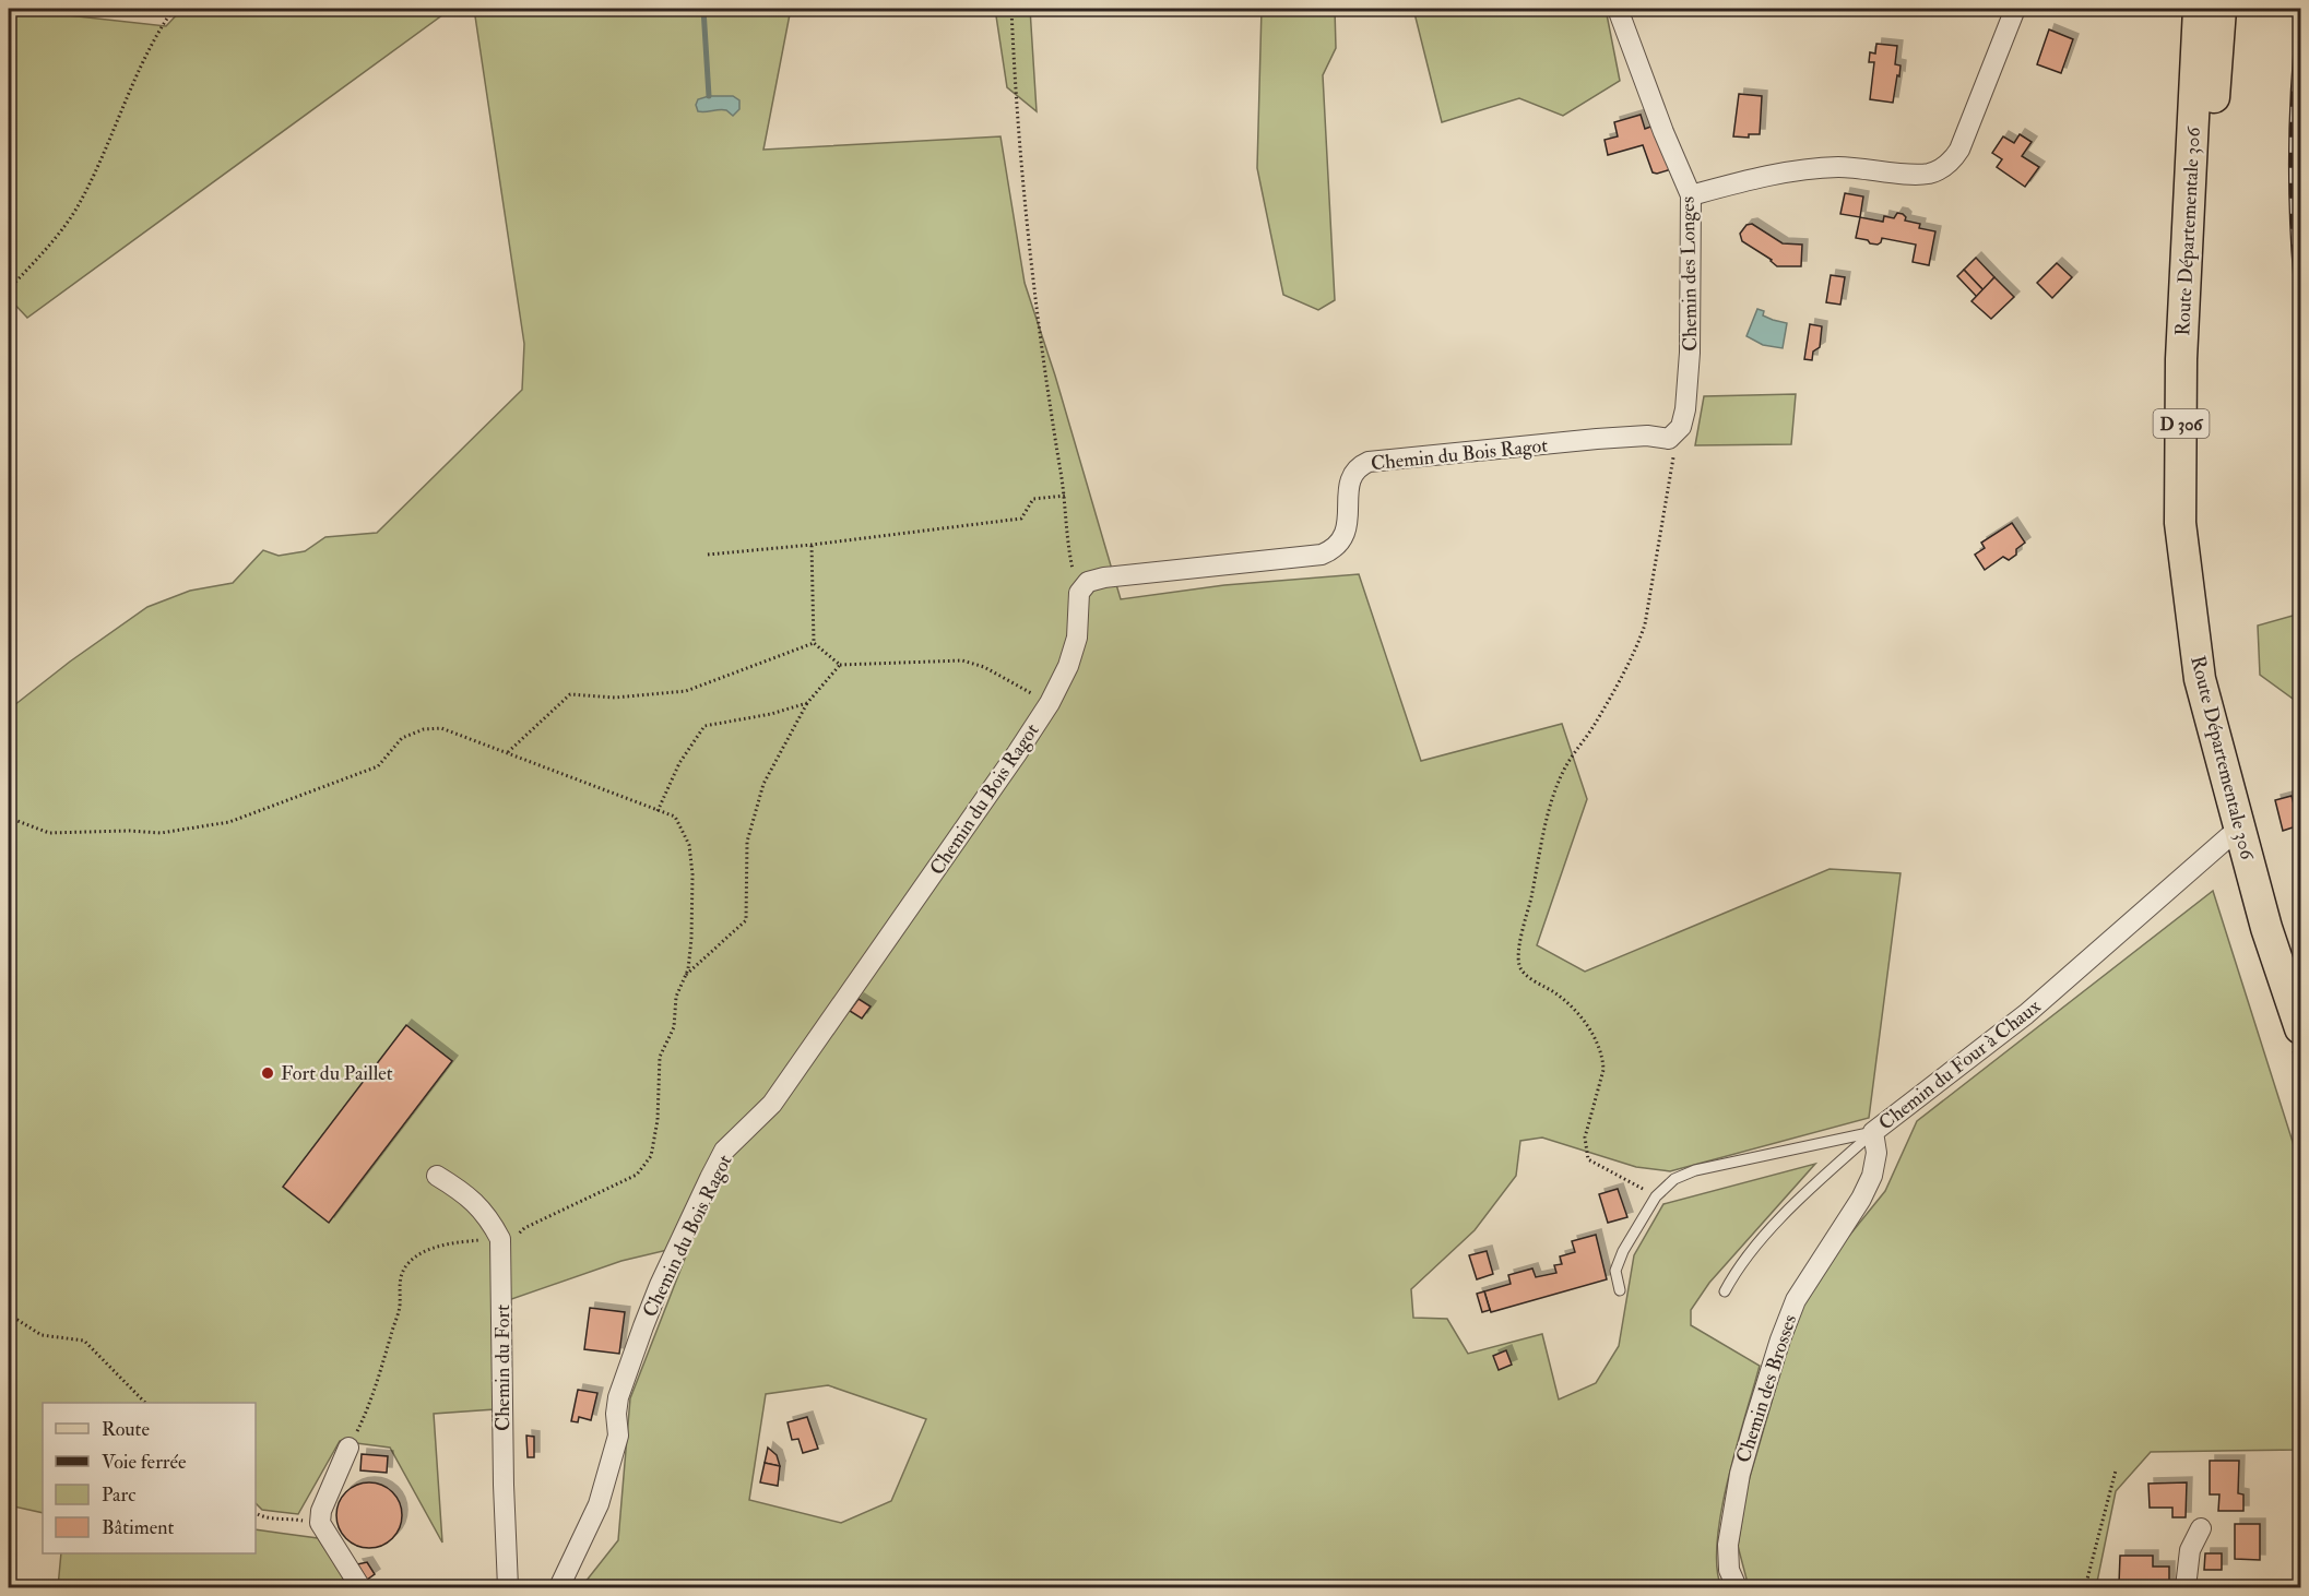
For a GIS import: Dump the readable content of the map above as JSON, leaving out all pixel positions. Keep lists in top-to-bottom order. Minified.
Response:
{"streets":{"main road":["Route Départementale 306","D 306"],"street":["Chemin des Longes","Chemin du Bois Ragot","Chemin du Four à Chaux","Chemin du Fort","Chemin des Brosses"]},"crossings":[["Route Départementale 306","Chemin du Four à Chaux"],["Chemin des Longes","Chemin du Bois Ragot"],["Chemin du Four à Chaux","Chemin des Brosses"]],"places":["Fort du Paillet"],"legend":["Route","Voie ferrée","Parc","Bâtiment"]}
